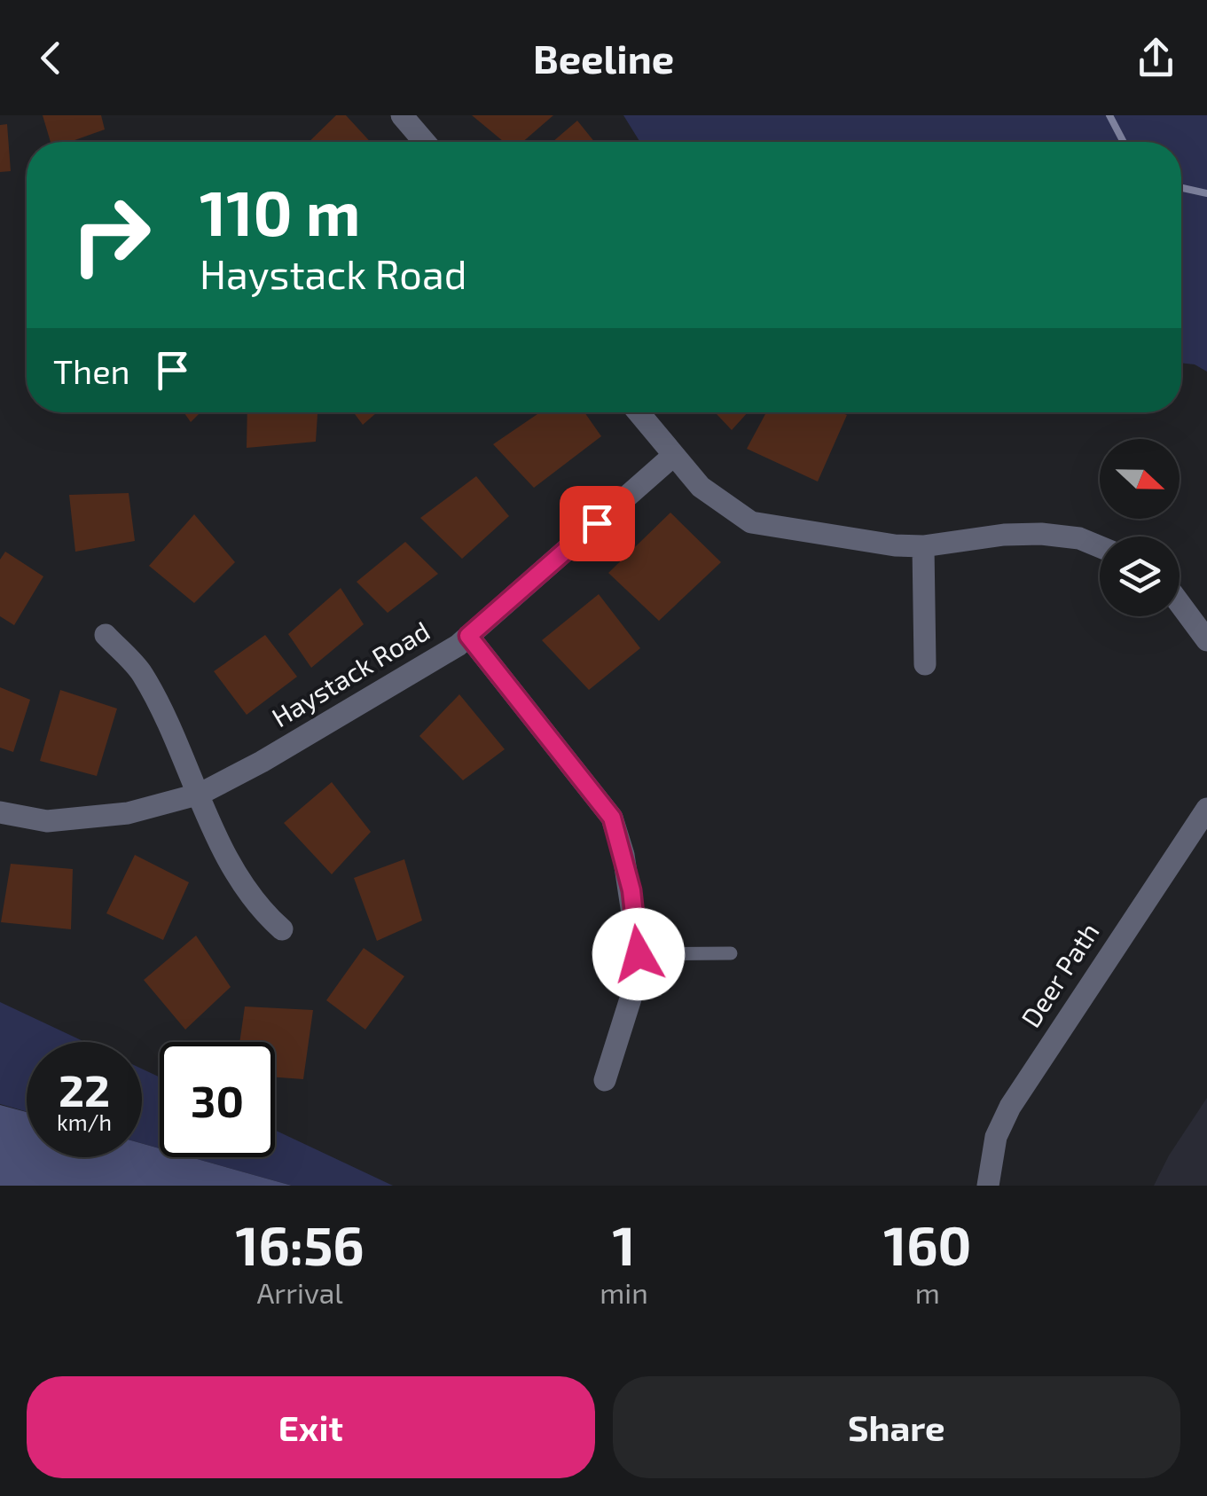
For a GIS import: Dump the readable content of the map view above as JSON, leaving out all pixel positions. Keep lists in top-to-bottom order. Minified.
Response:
{"streets":{"street":["Haystack Road","Deer Path"]},"north":"right","page":{"header":"Beeline","turn":["110 m","Haystack Road"],"then":"Then","speed":"22 km/h","limit":"30","eta":["16:56","Arrival","1","min","160","m"],"buttons":["Exit","Share"]}}
